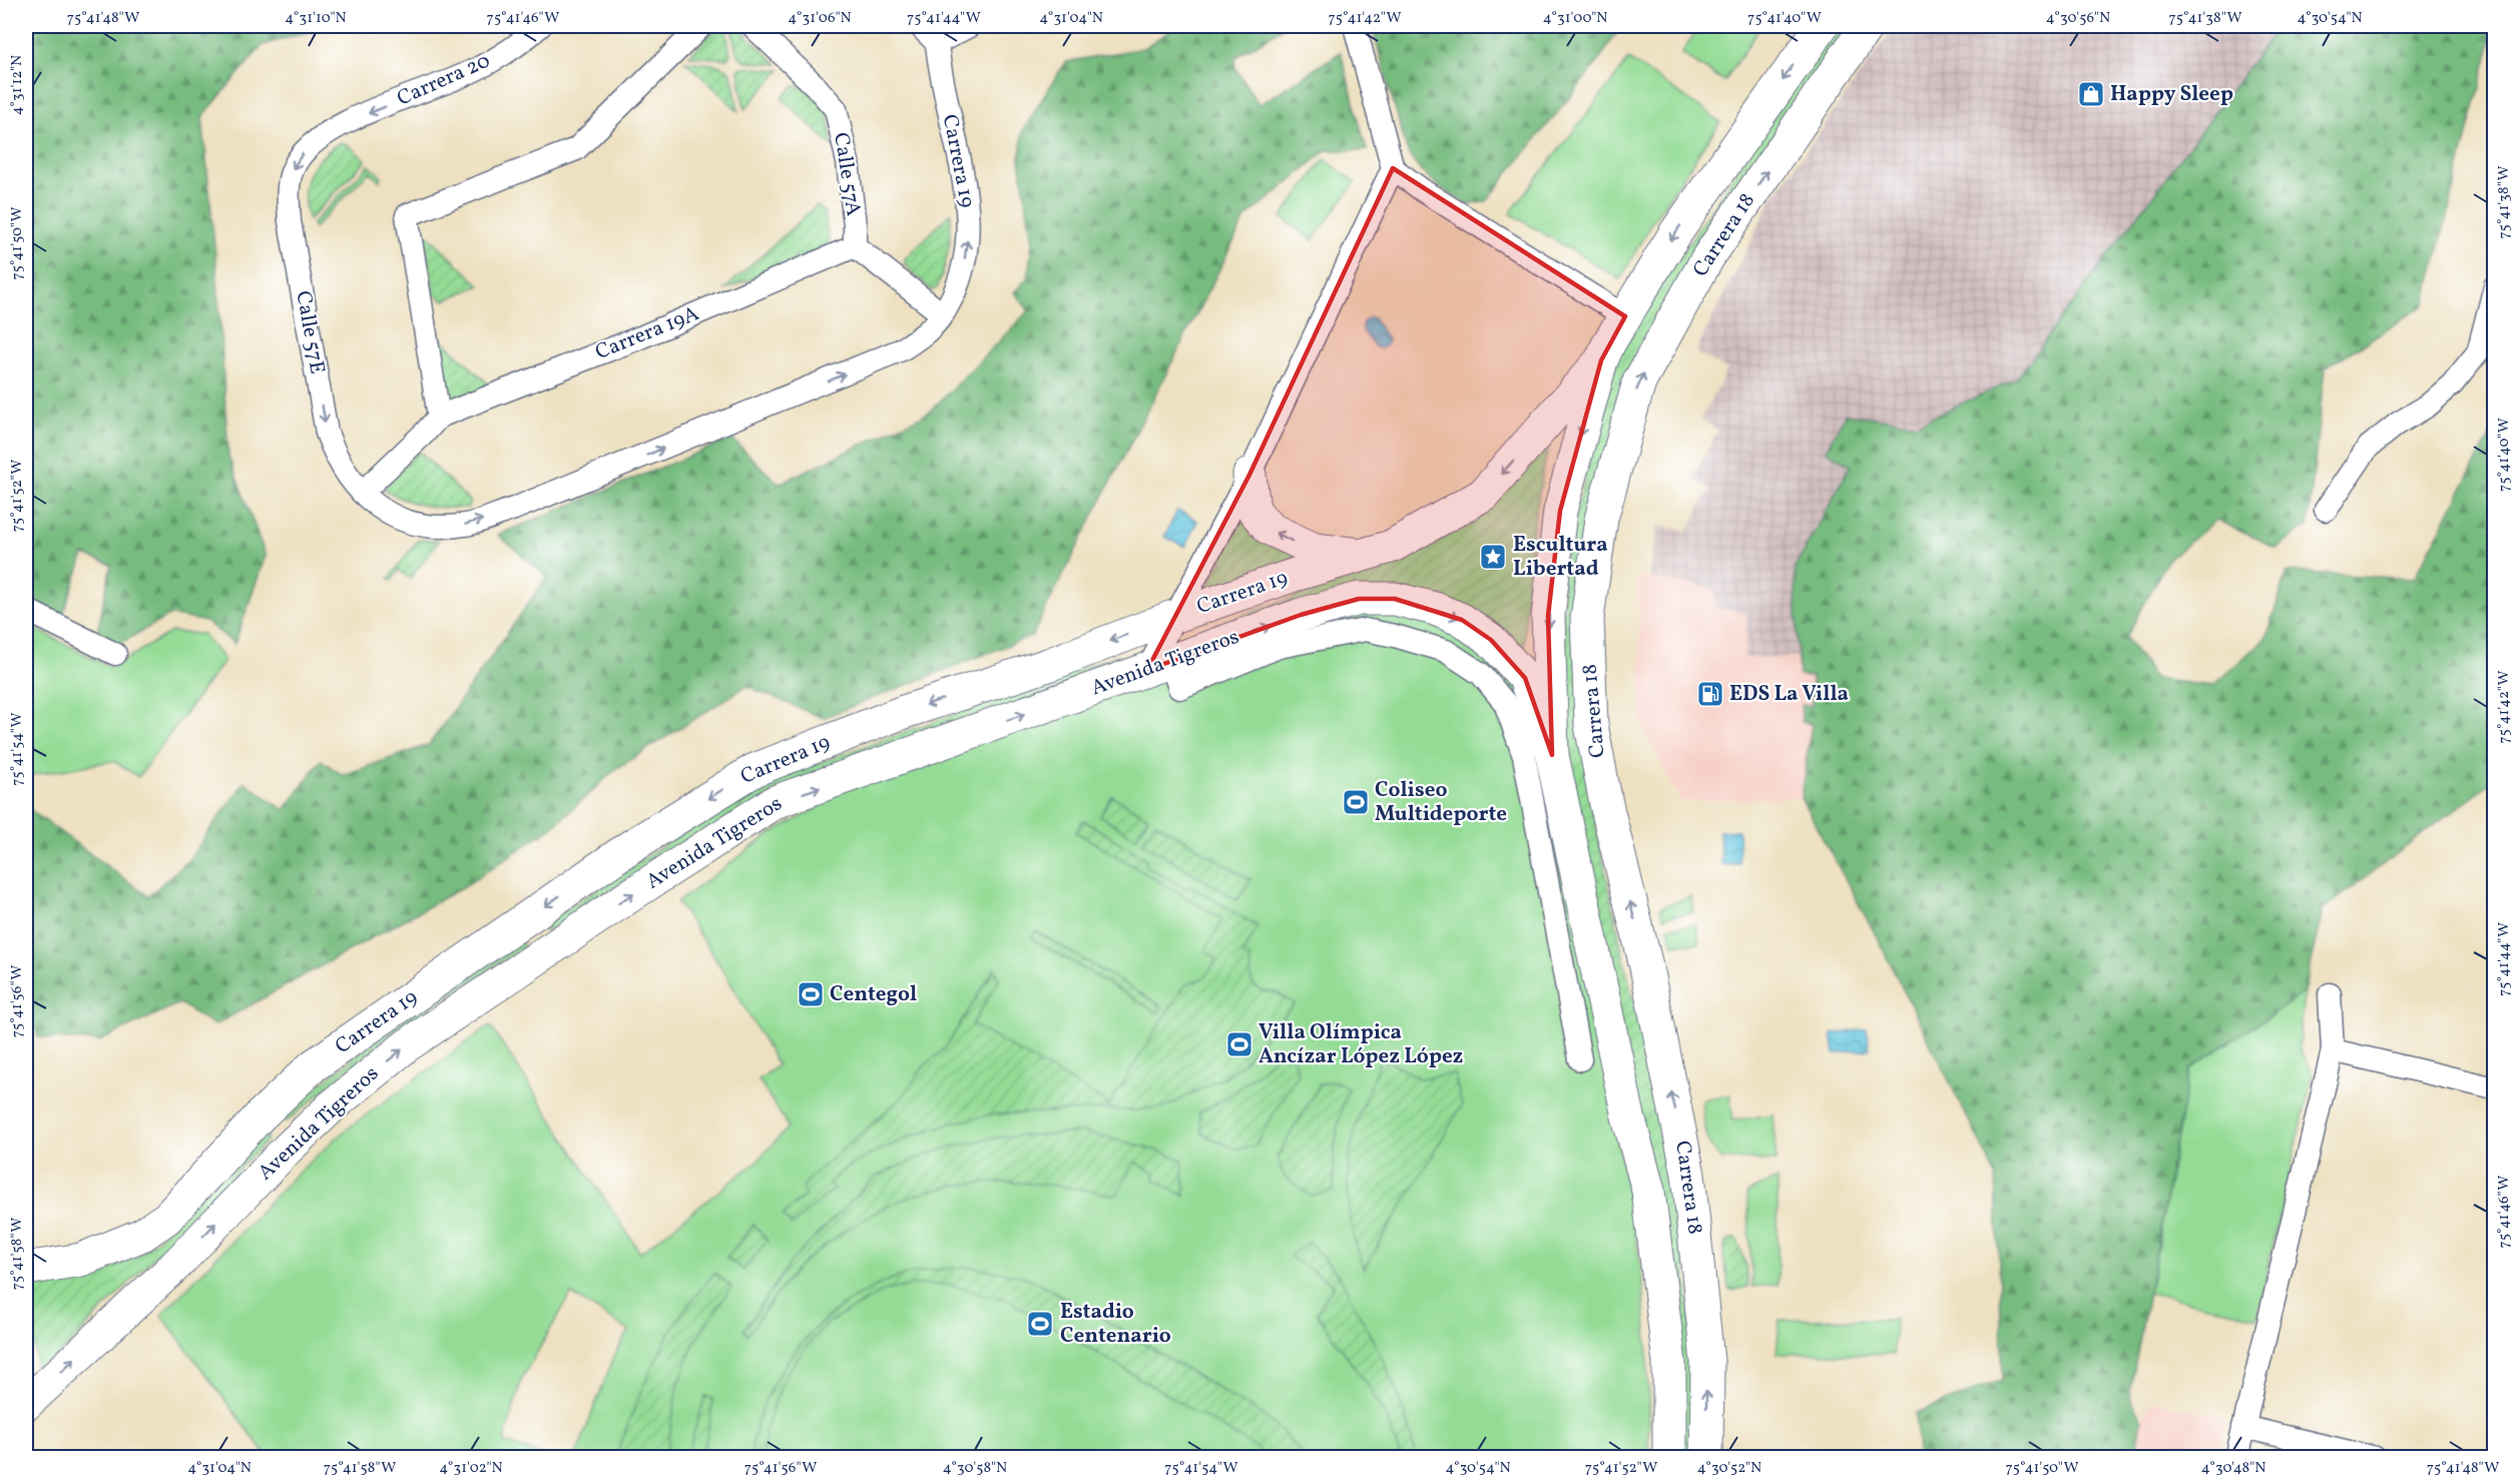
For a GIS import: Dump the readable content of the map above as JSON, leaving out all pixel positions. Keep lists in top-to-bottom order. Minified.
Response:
{"streets":{"street":["Carrera 20","Carrera 19","Calle 57A","Carrera 18","Calle 57E","Carrera 19A","Avenida Tigreros"]},"crossings":[["Carrera 20","Calle 57E"],["Carrera 19","Calle 57A"],["Carrera 19","Carrera 18"],["Carrera 19","Calle 57E"],["Calle 57A","Carrera 19A"],["Carrera 18","Avenida Tigreros"]],"one_way":["Carrera 20","Calle 57E","Avenida Tigreros"],"places":{"shop":["Happy Sleep"],"place":["Escultura Libertad"],"fuel station":["EDS La Villa"],"sports":["Coliseo Multideporte","Centegol","Villa Olímpica Ancízar López López","Estadio Centenario"]},"coordinates":["75°41'48\"W","4°31'10\"N","75°41'46\"W","4°31'06\"N","75°41'44\"W","4°31'04\"N","75°41'42\"W","4°31'00\"N","75°41'40\"W","4°30'56\"N","75°41'38\"W","4°30'54\"N","4°31'12\"N","75°41'50\"W","75°41'52\"W","75°41'54\"W","75°41'56\"W","75°41'58\"W","4°31'02\"N","4°30'58\"N","4°30'52\"N","4°30'48\"N"]}
